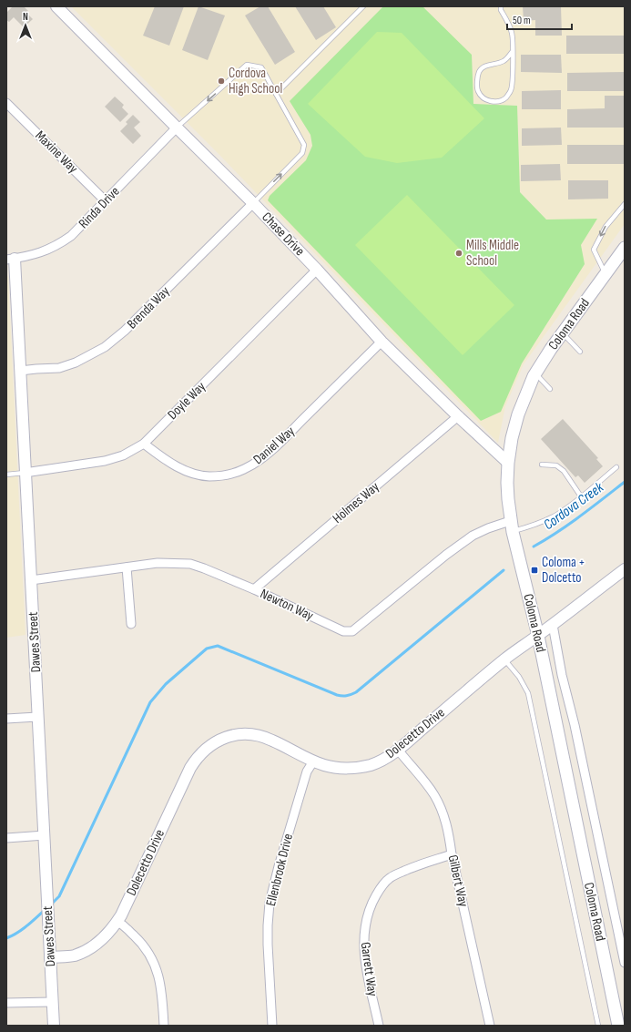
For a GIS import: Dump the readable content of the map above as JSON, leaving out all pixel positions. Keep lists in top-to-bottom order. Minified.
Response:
{"streets":{"main road":["Coloma Road"],"street":["Maxine Way","Rinda Drive","Chase Drive","Brenda Way","Doyle Way","Daniel Way","Holmes Way","Newton Way","Dawes Street","Dolecetto Drive","Ellenbrook Drive","Gilbert Way","Garrett Way"]},"crossings":[["Maxine Way","Rinda Drive"],["Rinda Drive","Chase Drive"],["Rinda Drive","Dawes Street"],["Chase Drive","Brenda Way"],["Chase Drive","Coloma Road"],["Chase Drive","Doyle Way"],["Chase Drive","Daniel Way"],["Chase Drive","Holmes Way"],["Brenda Way","Dawes Street"],["Coloma Road","Newton Way"],["Coloma Road","Dolecetto Drive"],["Doyle Way","Daniel Way"],["Doyle Way","Dawes Street"],["Holmes Way","Newton Way"],["Newton Way","Dawes Street"],["Dawes Street","Dolecetto Drive"],["Dolecetto Drive","Ellenbrook Drive"],["Dolecetto Drive","Gilbert Way"],["Gilbert Way","Garrett Way"]],"water":["Cordova Creek"],"places":{"other":["Cordova High School","Mills Middle School"],"transit":["Coloma + Dolcetto"]},"scale_bar":"50 m","north":"top"}
